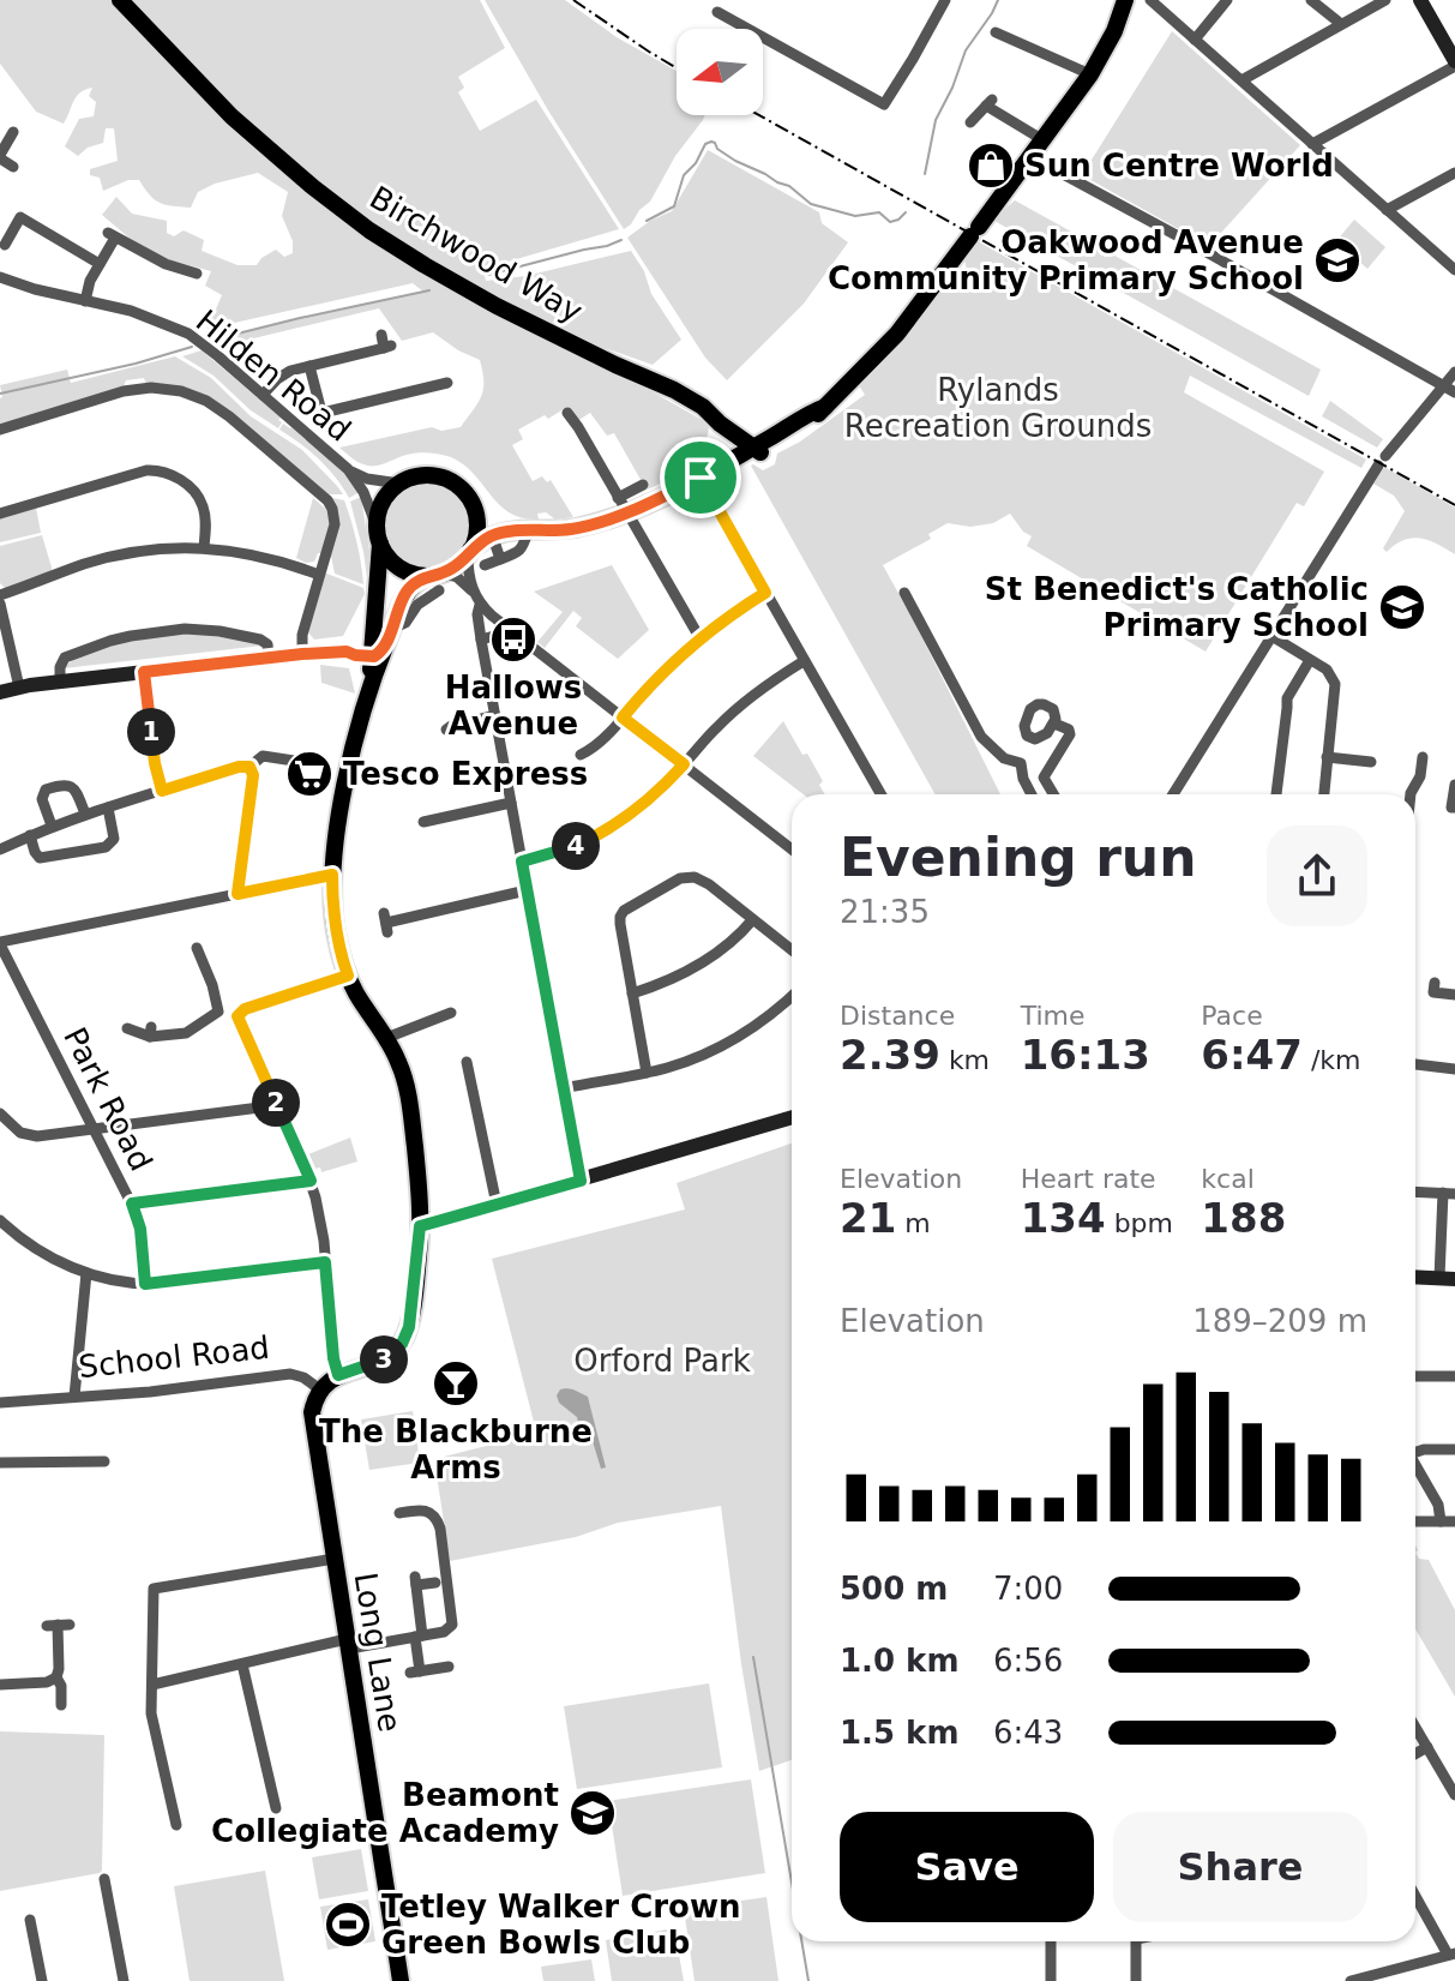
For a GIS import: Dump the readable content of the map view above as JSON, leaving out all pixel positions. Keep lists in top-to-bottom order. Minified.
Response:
{"streets":{"main road":["Birchwood Way","Long Lane"],"street":["Hilden Road","Park Road","School Road"]},"crossings":[["School Road","Long Lane"]],"parks":["Rylands Recreation Grounds","Orford Park"],"places":{"shop":["Sun Centre World"],"school or university":["Oakwood Avenue Community Primary School","St Benedict's Catholic Primary School","Beamont Collegiate Academy"],"bus stop":["Hallows Avenue"],"supermarket":["Tesco Express"],"bar":["The Blackburne Arms"],"sports":["Tetley Walker Crown Green Bowls Club"]},"north":"left","page":{"pins":["1","4","2","3"],"heading":["Evening run","21:35"],"stats":[["Distance","2.39 km"],["Time","16:13"],["Pace","6:47 /km"],["Elevation","21 m"],["Heart rate","134 bpm"],["kcal","188"]],"chart":["Elevation","189–209 m"],"list":[{"name":"500 m","note":"7:00"},{"name":"1.0 km","note":"6:56"},{"name":"1.5 km","note":"6:43"}],"buttons":["Save","Share"]}}
